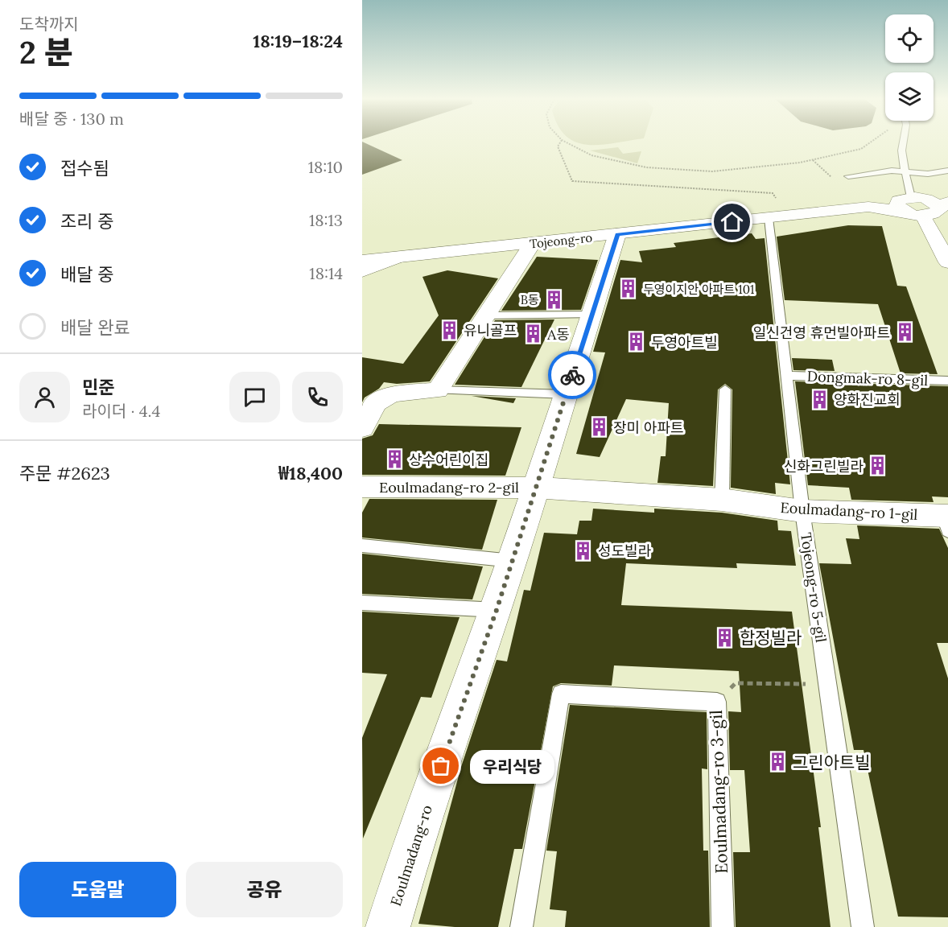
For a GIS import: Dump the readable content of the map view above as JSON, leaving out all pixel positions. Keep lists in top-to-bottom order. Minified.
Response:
{"streets":{"street":["Tojeong-ro","Eoulmadang-ro 2-gil","Eoulmadang-ro 1-gil","Eoulmadang-ro"],"lane":["Dongmak-ro 8-gil","Tojeong-ro 5-gil","Eoulmadang-ro 3-gil"]},"crossings":[["Tojeong-ro","Tojeong-ro 5-gil"],["Tojeong-ro","Eoulmadang-ro"],["Dongmak-ro 8-gil","Tojeong-ro 5-gil"],["Eoulmadang-ro 2-gil","Eoulmadang-ro 1-gil"],["Eoulmadang-ro 2-gil","Eoulmadang-ro"],["Eoulmadang-ro 1-gil","Tojeong-ro 5-gil"],["Eoulmadang-ro 1-gil","Eoulmadang-ro"]],"places":{"building":["두영이지안 아파트 101","B동","유니골프","일신건영 휴먼빌아파트","A동","두영아트빌","양화진교회","장미 아파트","상수어린이집","신화그린빌라","성도빌라","합정빌라","그린아트빌"],"other":["우리식당"]},"page":{"heading":["2 분","도착까지","18:19–18:24"],"panel":["민준","라이더 · 4.4","주문 #2623","₩18,400"],"bar":"배달 중 · 130 m","list":[["접수됨","18:10"],["조리 중","18:13"],["배달 중","18:14"],"배달 완료"],"bubble":"우리식당","buttons":["도움말","공유"]}}
